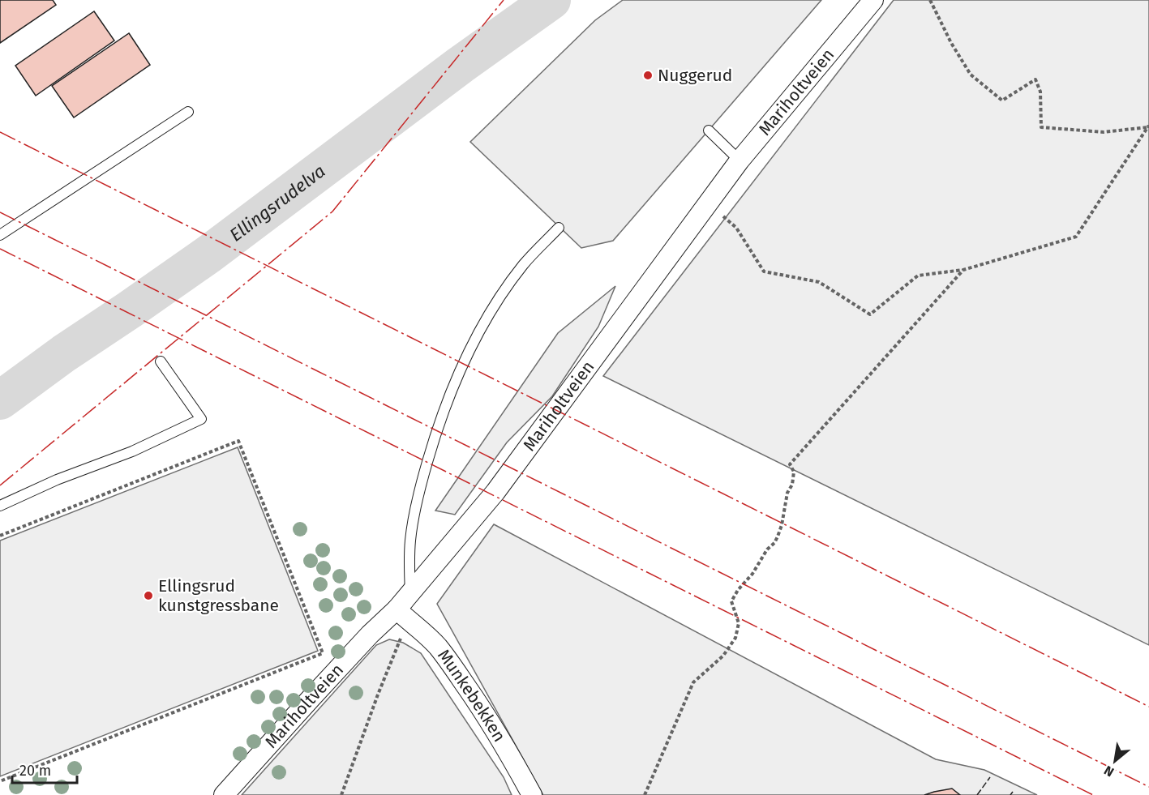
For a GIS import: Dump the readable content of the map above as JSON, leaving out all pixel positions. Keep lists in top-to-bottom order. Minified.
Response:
{"streets":{"street":["Mariholtveien","Munkebekken"]},"crossings":[["Mariholtveien","Munkebekken"]],"water":["Ellingsrudelva"],"places":["Nuggerud","Ellingsrud kunstgressbane"],"scale_bar":"20 m","north":"bottom left"}
